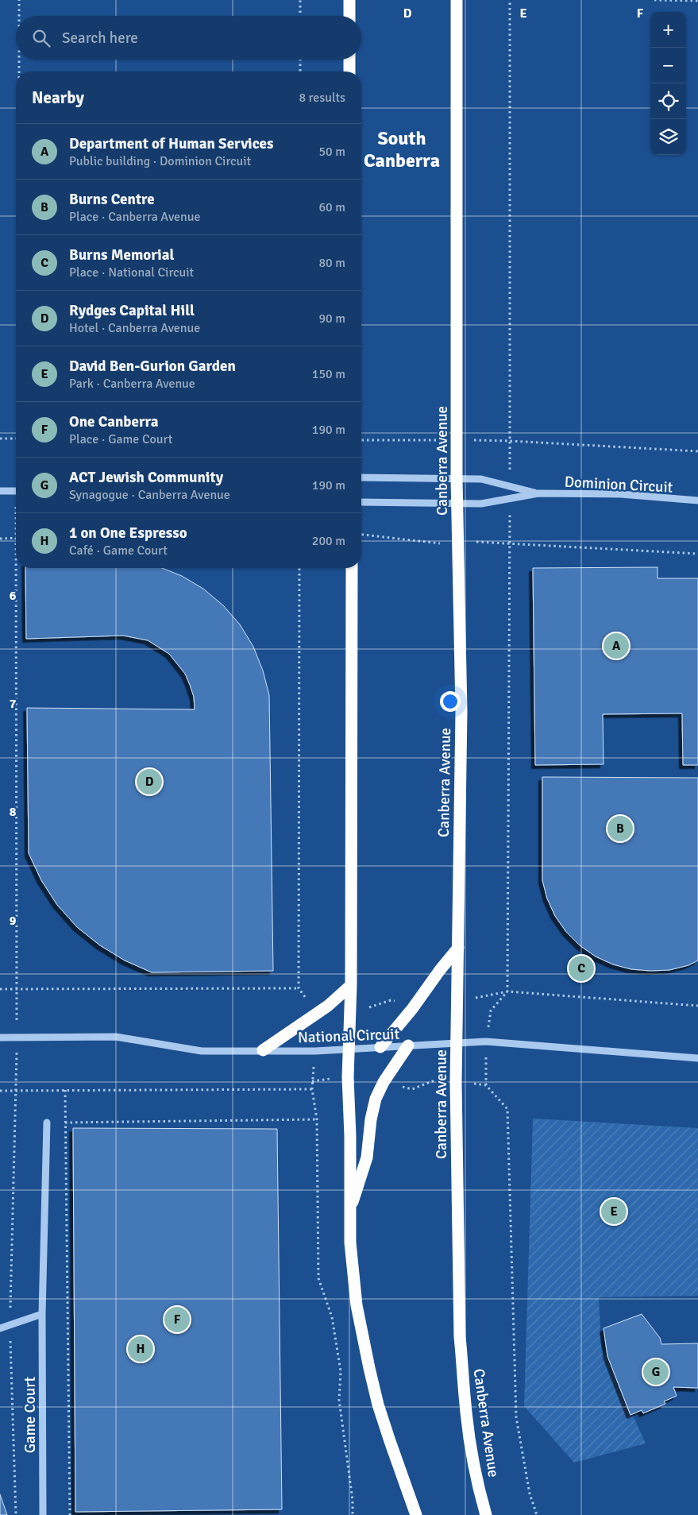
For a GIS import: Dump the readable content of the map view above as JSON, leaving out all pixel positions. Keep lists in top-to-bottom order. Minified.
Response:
{"streets":{"highway":["Canberra Avenue"],"street":["Dominion Circuit","National Circuit","Game Court"]},"crossings":[["Canberra Avenue","Dominion Circuit"],["Canberra Avenue","National Circuit"]],"districts":["South Canberra"],"page":{"map_buttons":["+","−"],"search":"Search here","heading":["Nearby","8 results"],"list":[{"mark":"A","name":"Department of Human Services","note":"Public building · Dominion Circuit","value":"50 m"},{"mark":"B","name":"Burns Centre","note":"Place · Canberra Avenue","value":"60 m"},{"mark":"C","name":"Burns Memorial","note":"Place · National Circuit","value":"80 m"},{"mark":"D","name":"Rydges Capital Hill","note":"Hotel · Canberra Avenue","value":"90 m"},{"mark":"E","name":"David Ben-Gurion Garden","note":"Park · Canberra Avenue","value":"150 m"},{"mark":"F","name":"One Canberra","note":"Place · Game Court","value":"190 m"},{"mark":"G","name":"ACT Jewish Community","note":"Synagogue · Canberra Avenue","value":"190 m"},{"mark":"H","name":"1 on One Espresso","note":"Café · Game Court","value":"200 m"}],"pins":["A","D","B","C","E","F","H","G"]},"grid":{"columns":["D","E","F"],"rows":["6","7","8","9"]}}
